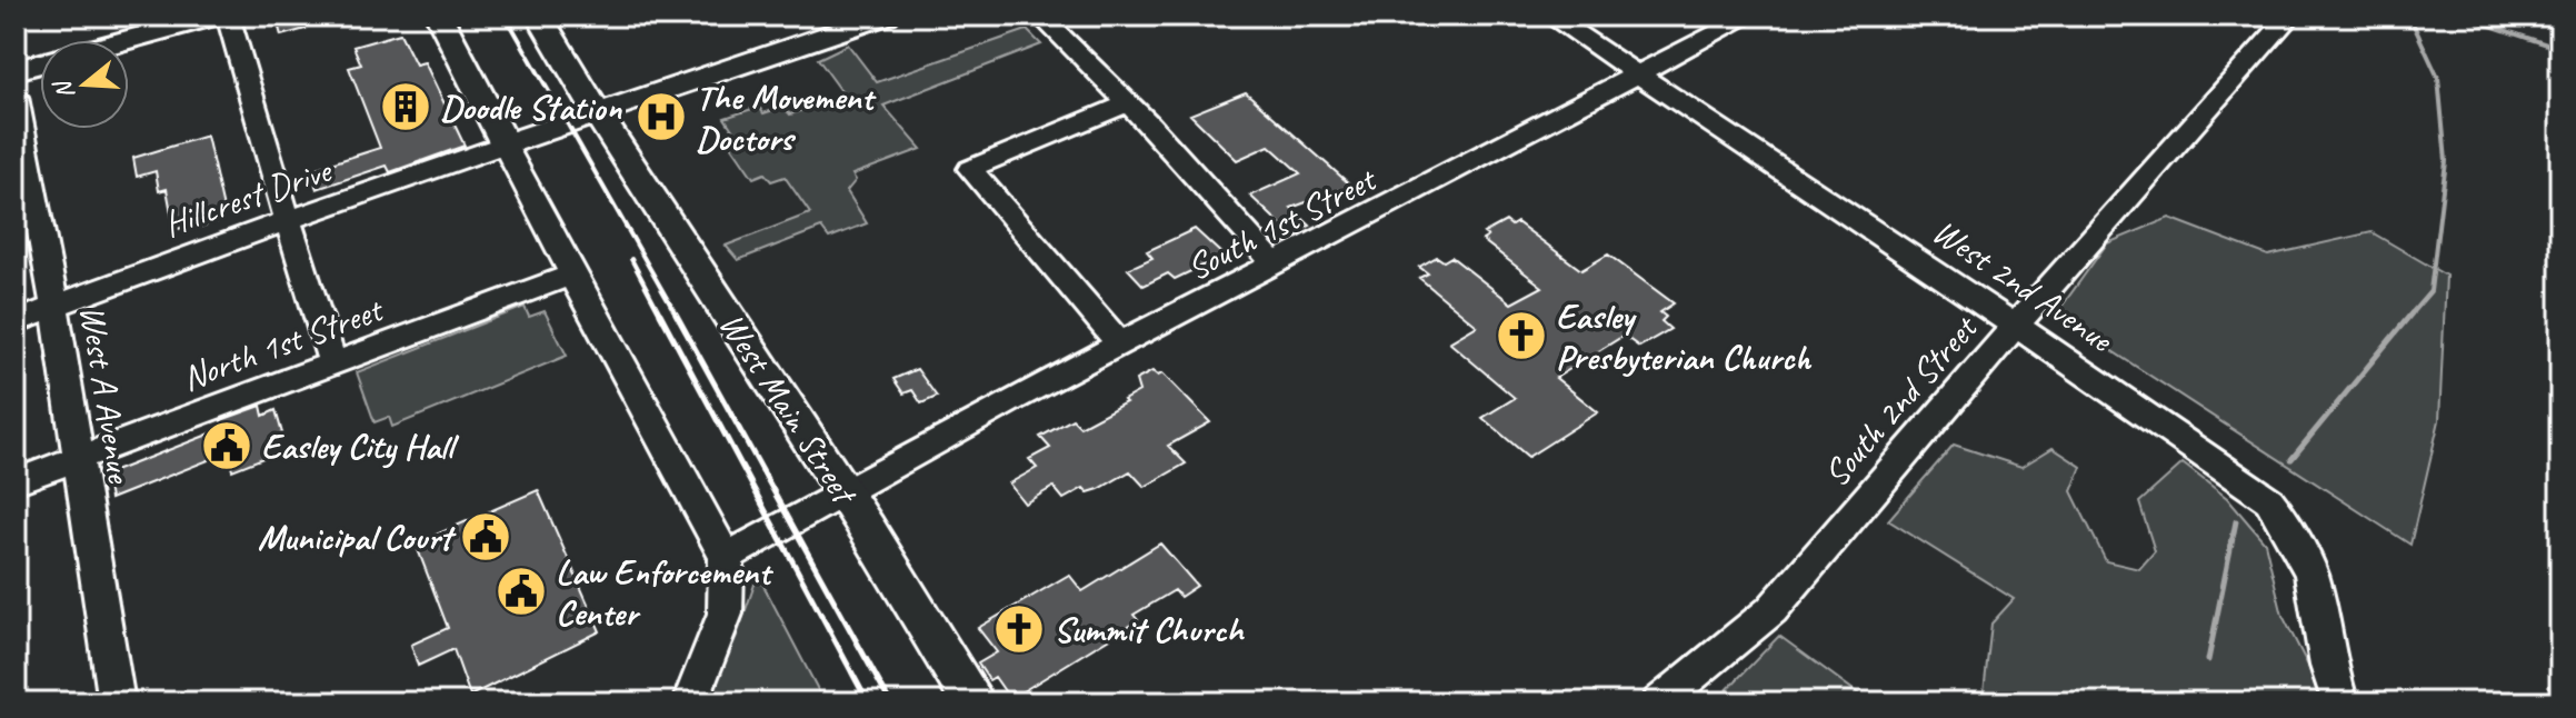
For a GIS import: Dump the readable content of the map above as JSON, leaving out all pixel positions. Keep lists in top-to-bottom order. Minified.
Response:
{"streets":{"main road":["West Main Street"],"street":["Hillcrest Drive","South 1st Street","West 2nd Avenue","North 1st Street","West A Avenue","South 2nd Street"]},"crossings":[["Hillcrest Drive","West A Avenue"],["South 1st Street","West 2nd Avenue"],["South 1st Street","West Main Street"],["West 2nd Avenue","South 2nd Street"],["North 1st Street","West A Avenue"]],"places":{"building":["Doodle Station"],"hospital":["The Movement Doctors"],"church":["Easley Presbyterian Church","Summit Church"],"public building":["Easley City Hall","Municipal Court","Law Enforcement Center"]},"north":"left"}
